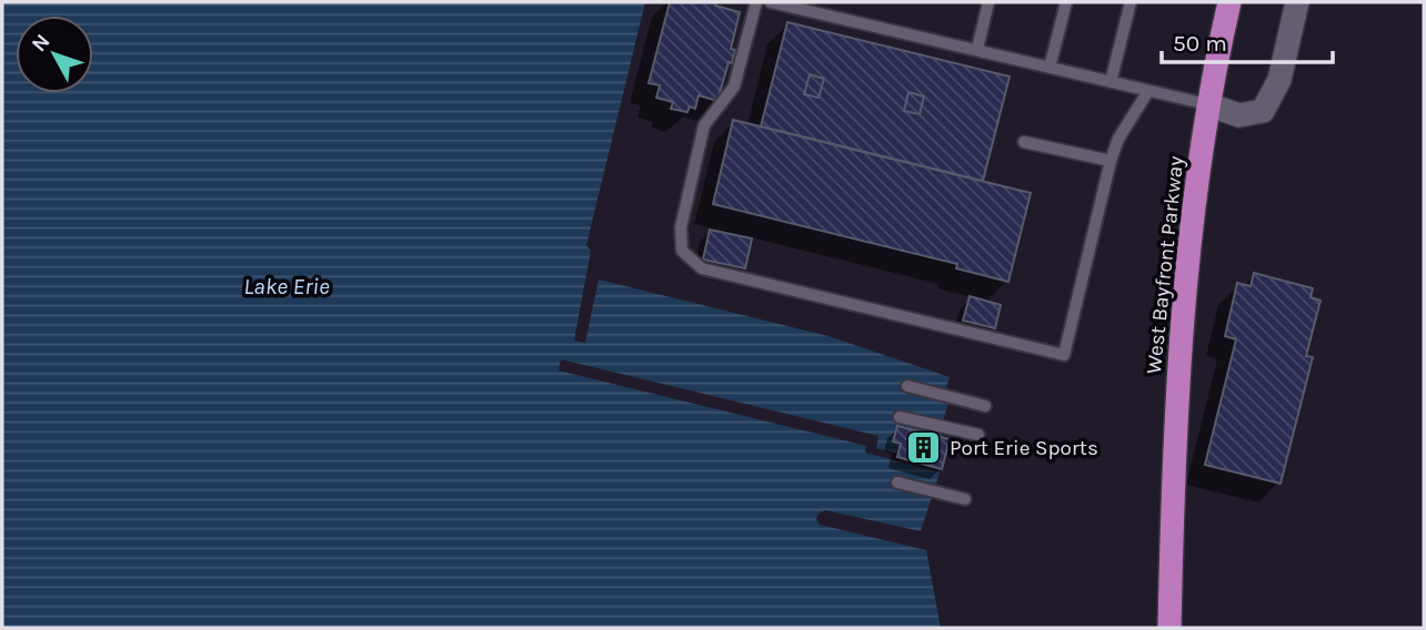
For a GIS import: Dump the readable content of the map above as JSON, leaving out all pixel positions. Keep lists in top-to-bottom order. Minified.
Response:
{"streets":{"highway":["West Bayfront Parkway"]},"water":["Lake Erie"],"places":{"building":["Port Erie Sports"]},"scale_bar":"50 m","north":"top left"}
